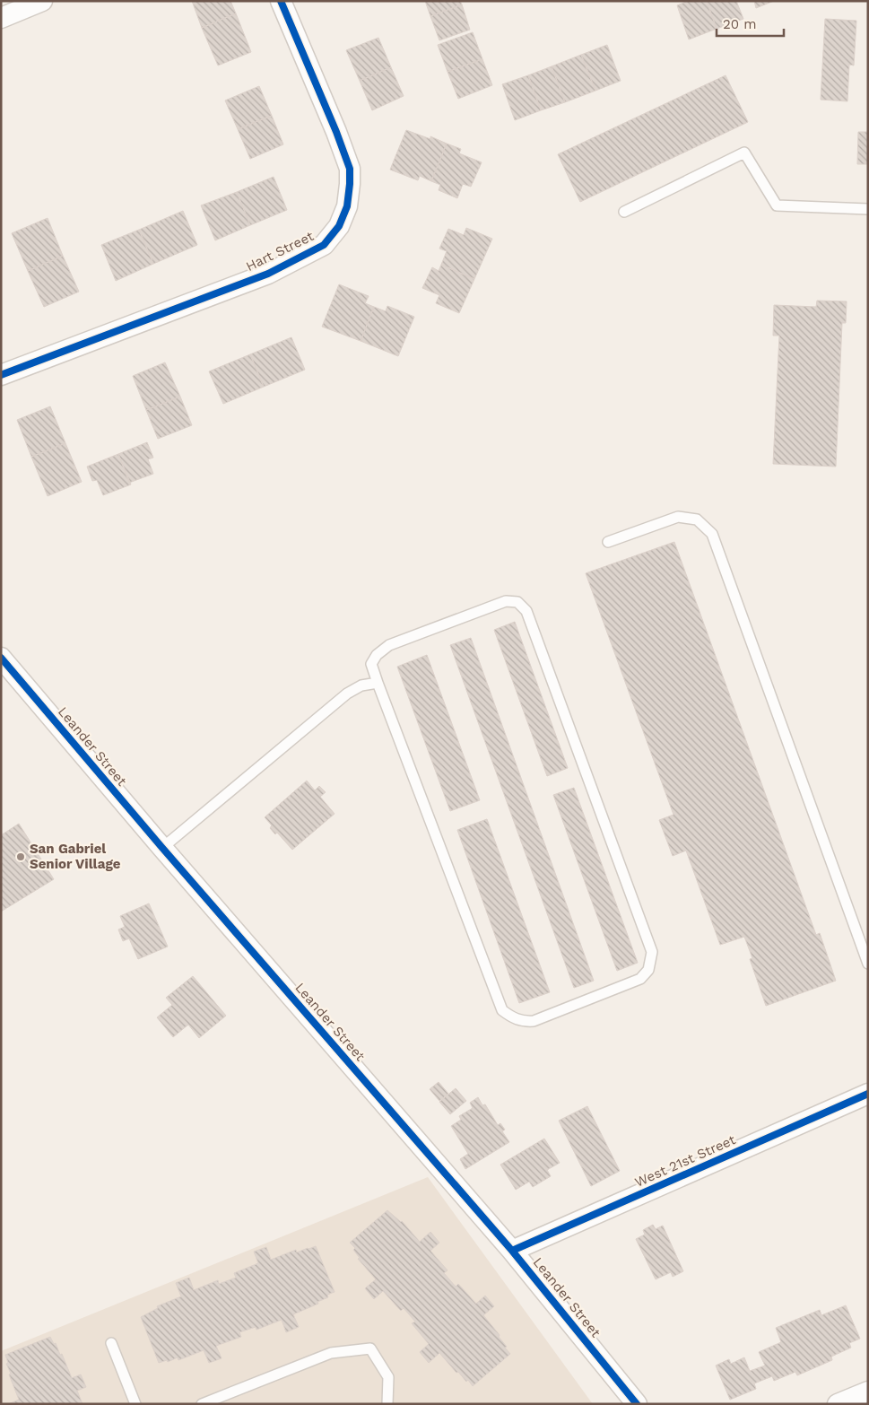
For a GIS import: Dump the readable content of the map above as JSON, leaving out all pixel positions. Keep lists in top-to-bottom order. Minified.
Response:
{"streets":{"street":["Hart Street","Leander Street","West 21st Street"]},"crossings":[["Leander Street","West 21st Street"]],"places":["San Gabriel Senior Village"],"scale_bar":"20 m"}
